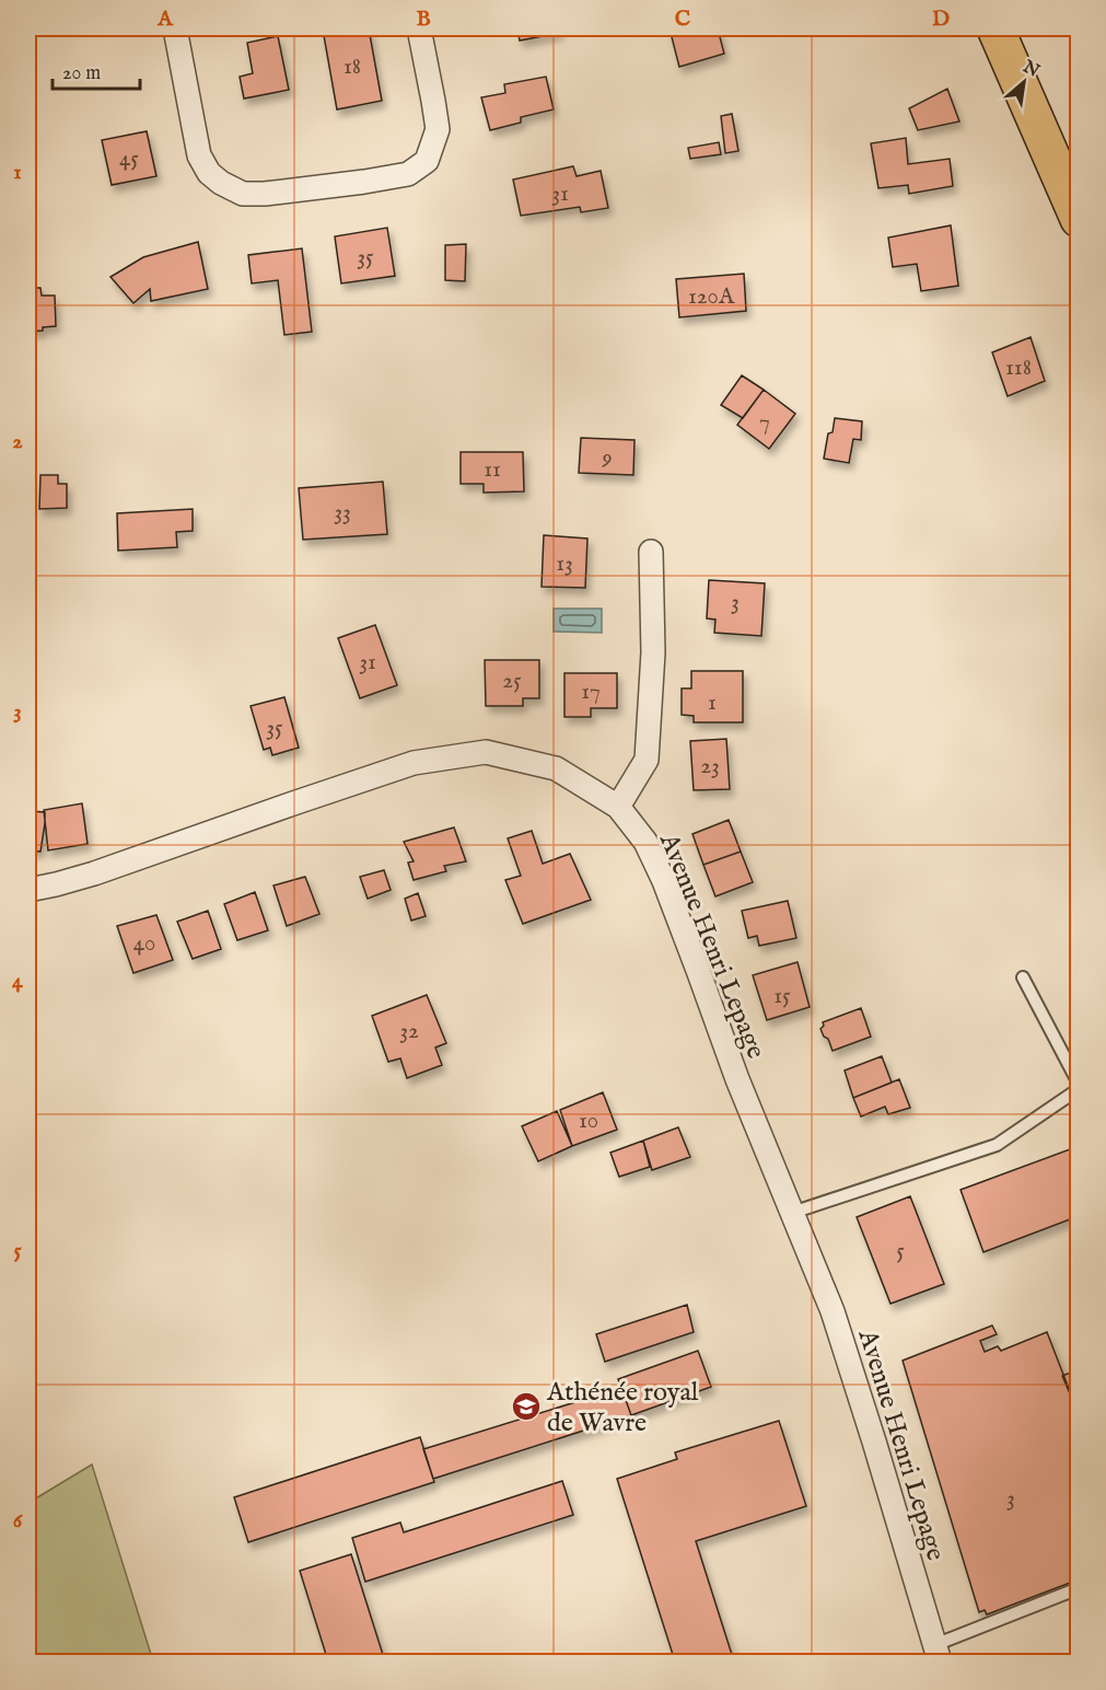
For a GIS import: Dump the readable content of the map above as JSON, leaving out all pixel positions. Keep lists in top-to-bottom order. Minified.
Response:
{"streets":{"street":["Avenue Henri Lepage"]},"places":{"school or university":["Athénée royal de Wavre"]},"house_numbers":["18","45","31","35","120A","118","7","9","11","33","13","3","31","25","17","1","35","23","40","15","32","10","5","3"],"scale_bar":"20 m","north":"top right","grid":{"columns":["A","B","C","D"],"rows":["1","2","3","4","5","6"]}}
